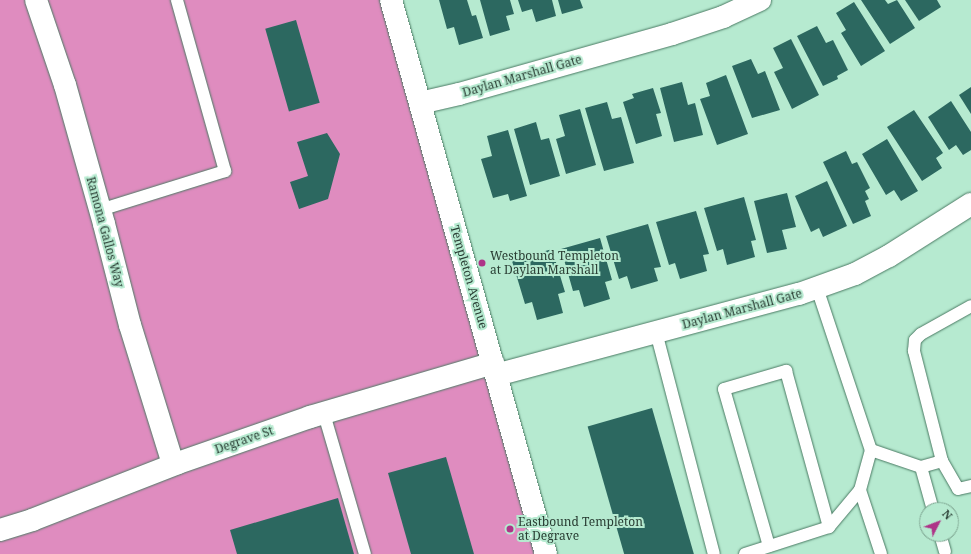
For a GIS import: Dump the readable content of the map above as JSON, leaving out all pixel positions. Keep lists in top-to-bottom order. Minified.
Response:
{"streets":{"street":["Daylan Marshall Gate","Ramona Gallos Way","Templeton Avenue","Degrave St"]},"crossings":[["Daylan Marshall Gate","Templeton Avenue"],["Daylan Marshall Gate","Degrave St"],["Ramona Gallos Way","Degrave St"],["Templeton Avenue","Degrave St"]],"places":["Westbound Templeton at Daylan Marshall","Eastbound Templeton at Degrave"],"north":"top right"}
